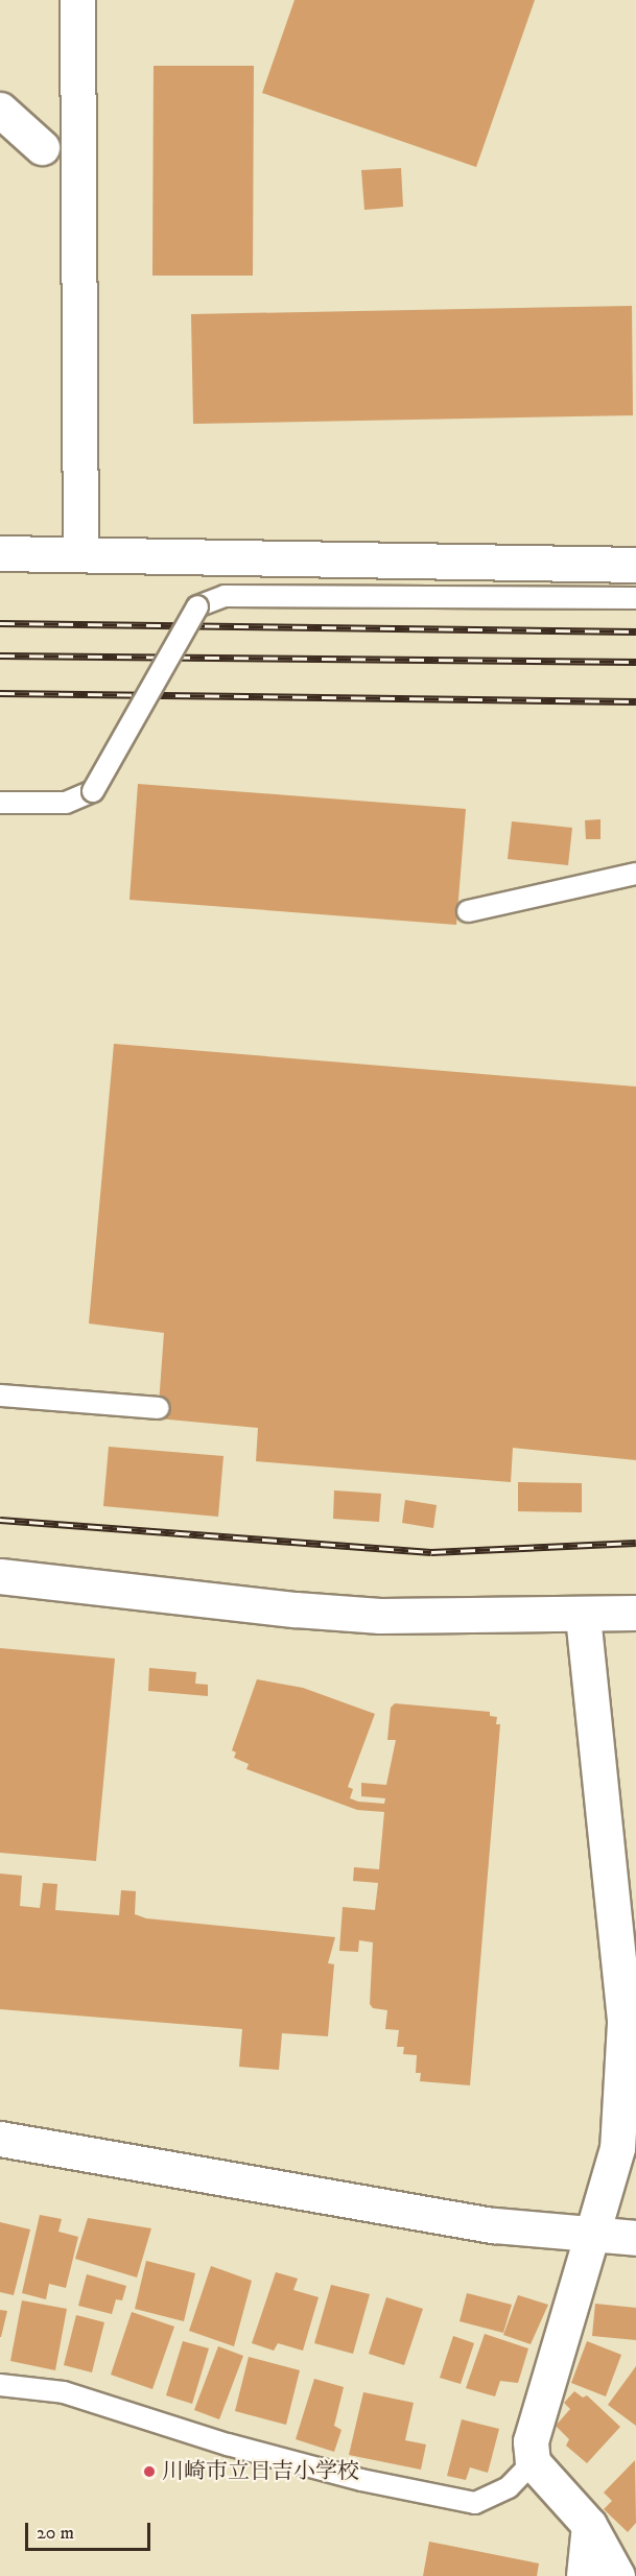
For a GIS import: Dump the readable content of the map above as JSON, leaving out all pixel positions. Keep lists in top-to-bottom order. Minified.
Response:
{"places":["川崎市立日吉小学校"],"scale_bar":"20 m"}
